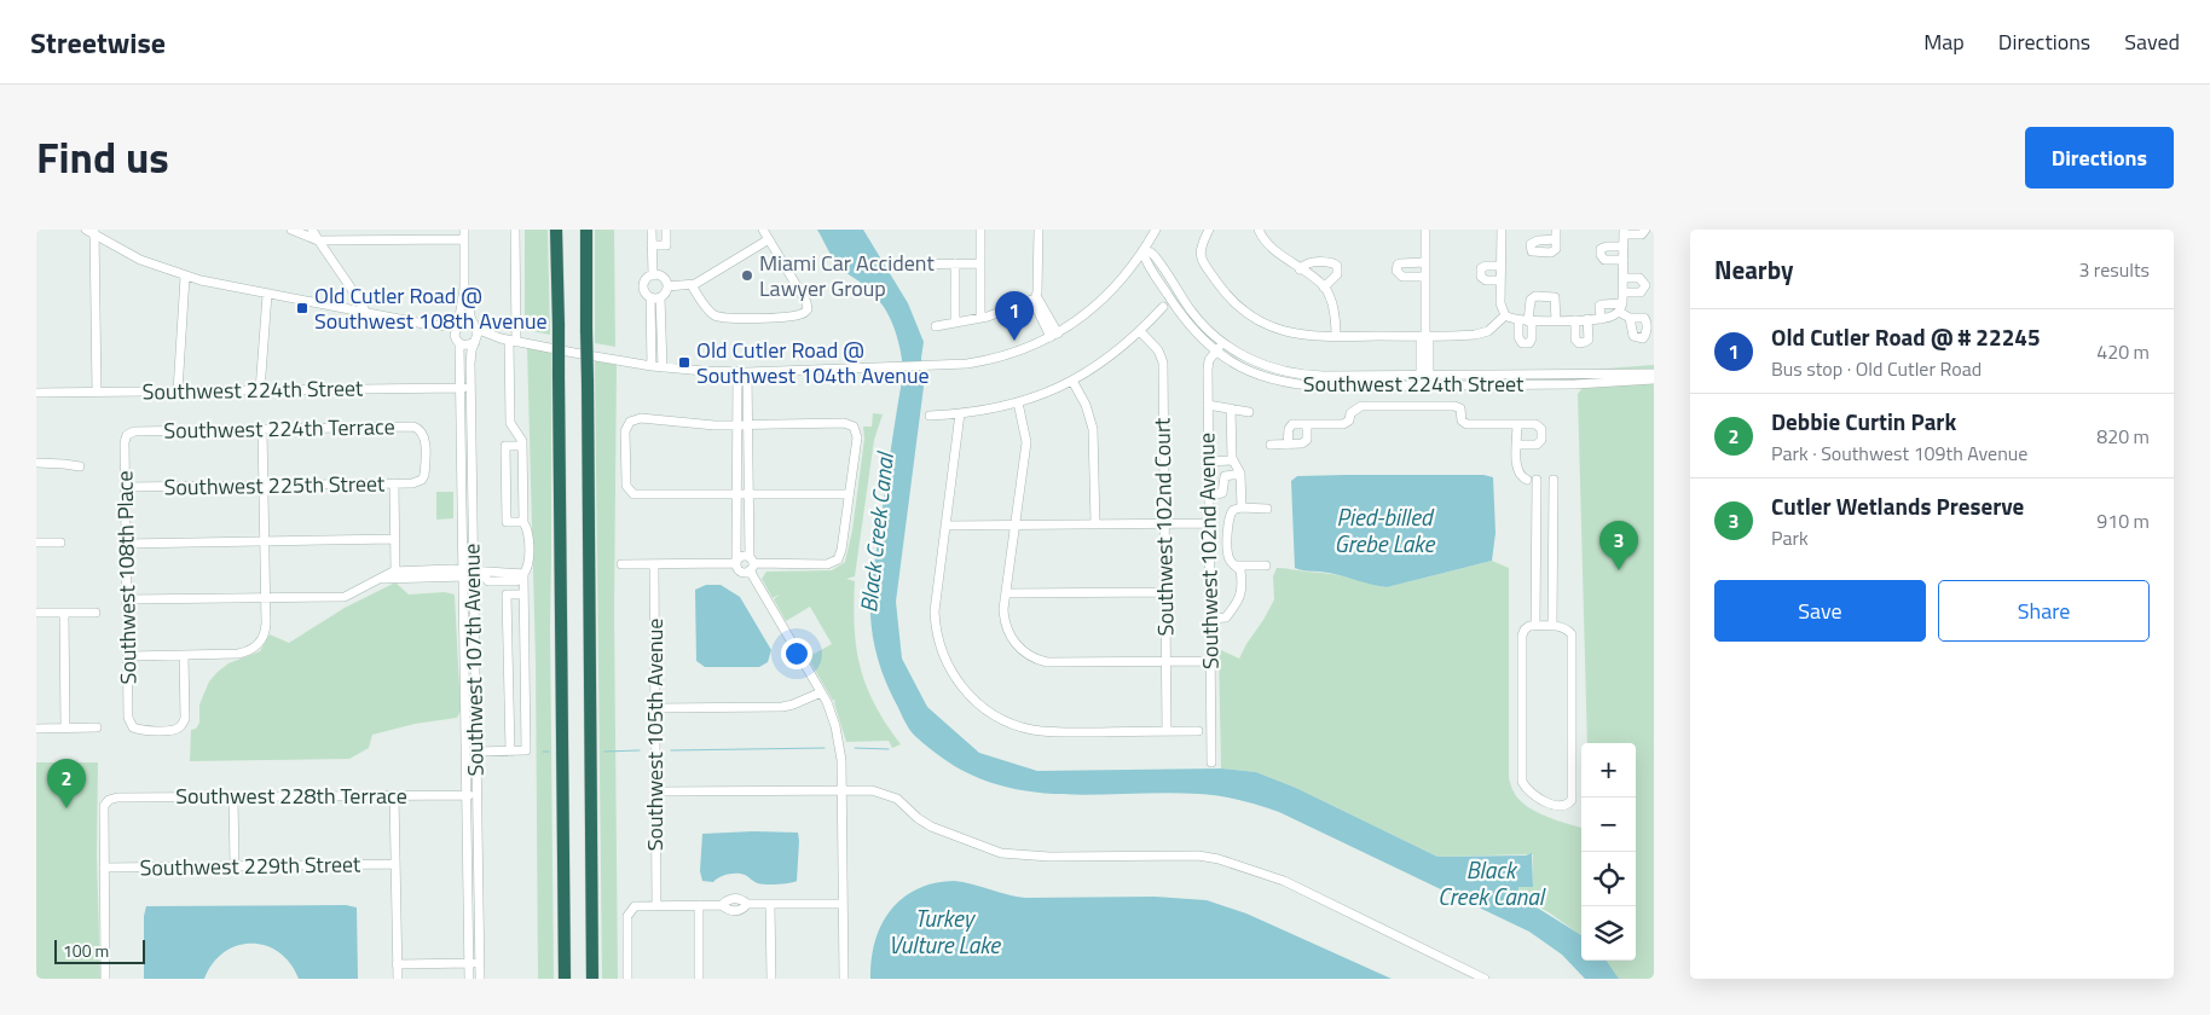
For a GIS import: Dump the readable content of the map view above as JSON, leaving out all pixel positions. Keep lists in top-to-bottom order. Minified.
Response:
{"streets":{"street":["Southwest 224th Street","Southwest 224th Terrace","Southwest 225th Street","Southwest 102nd Court","Southwest 102nd Avenue","Southwest 108th Place","Southwest 107th Avenue","Southwest 105th Avenue","Southwest 228th Terrace","Southwest 229th Street"]},"crossings":[["Southwest 224th Street","Southwest 102nd Avenue"],["Southwest 224th Street","Southwest 107th Avenue"],["Southwest 224th Terrace","Southwest 225th Street"],["Southwest 224th Terrace","Southwest 108th Place"],["Southwest 225th Street","Southwest 108th Place"],["Southwest 107th Avenue","Southwest 228th Terrace"],["Southwest 228th Terrace","Southwest 229th Street"]],"water":["Pied-billed Grebe Lake","Black Creek Canal","Turkey Vulture Lake"],"places":{"other":["Miami Car Accident Lawyer Group"],"transit":["Old Cutler Road @ Southwest 108th Avenue","Old Cutler Road @ Southwest 104th Avenue"]},"scale_bar":"100 m","page":{"header":"Streetwise","nav":["Map","Directions","Saved"],"title":"Find us","buttons":["Directions",["Save","Share"]],"heading":["Nearby","3 results"],"pins":["1","3","2"],"list":[{"mark":"1","name":"Old Cutler Road @ # 22245","note":"Bus stop · Old Cutler Road","value":"420 m"},{"mark":"2","name":"Debbie Curtin Park","note":"Park · Southwest 109th Avenue","value":"820 m"},{"mark":"3","name":"Cutler Wetlands Preserve","note":"Park","value":"910 m"}],"map_buttons":["+","−"],"scale":"100 m"}}
